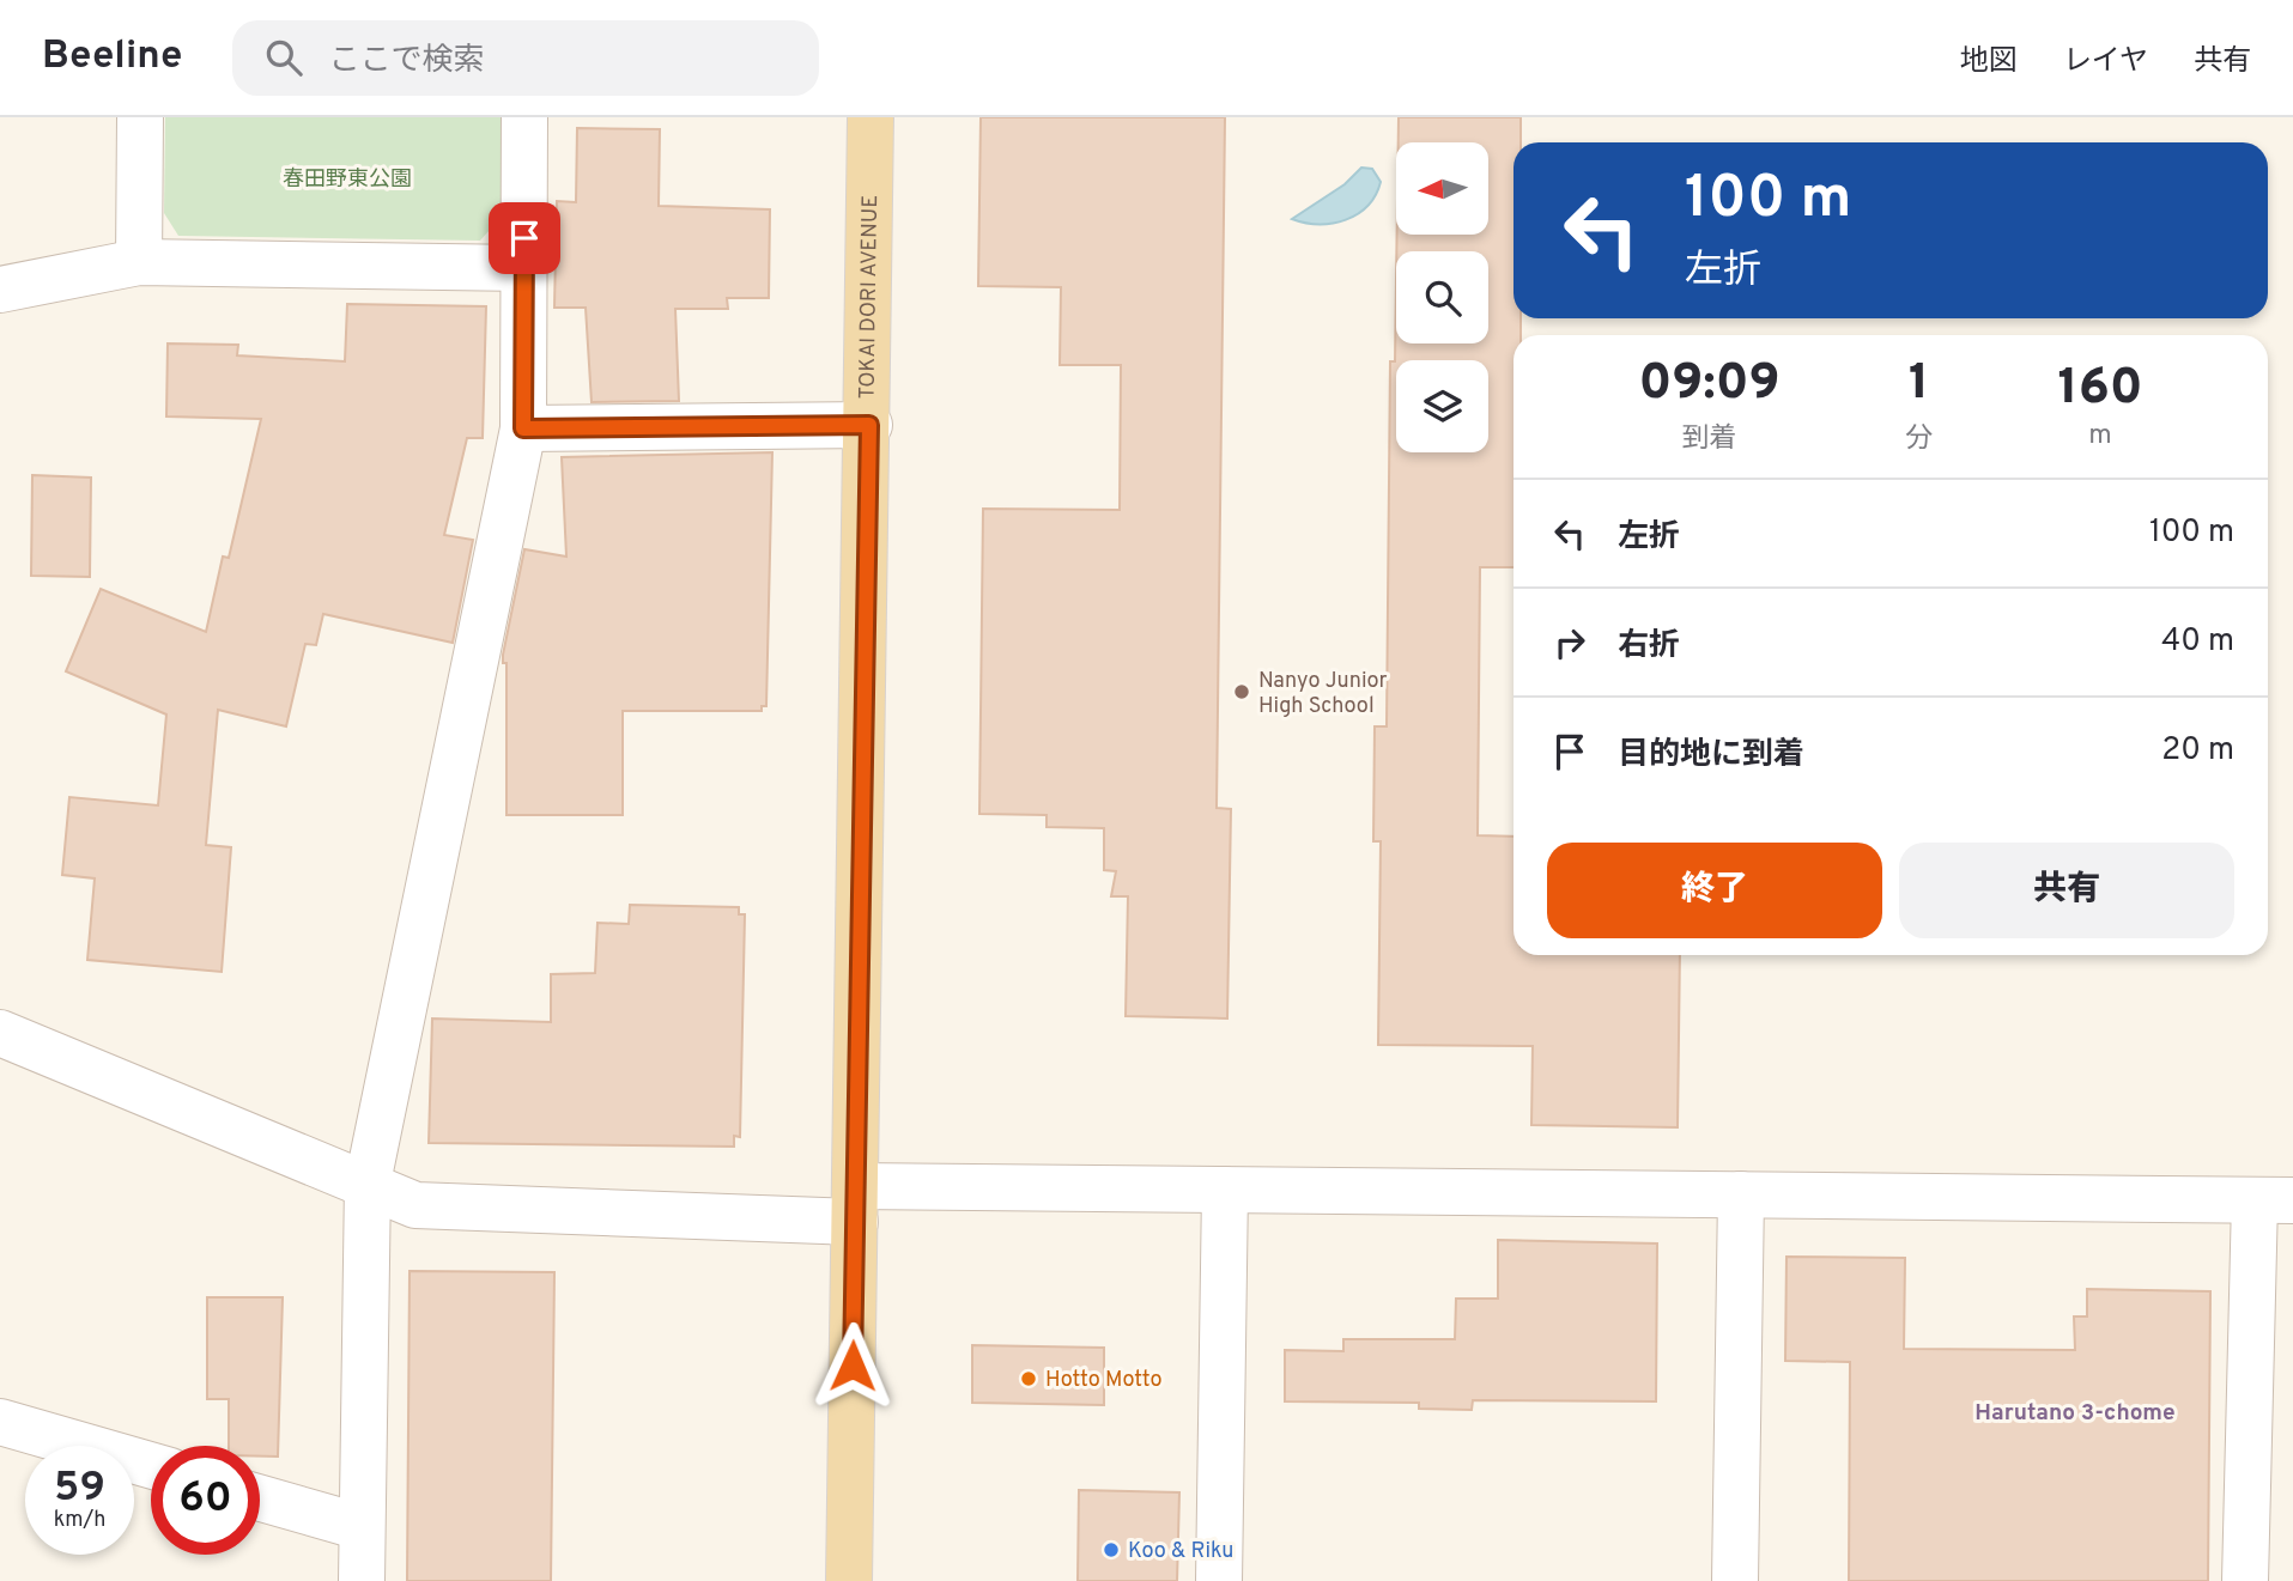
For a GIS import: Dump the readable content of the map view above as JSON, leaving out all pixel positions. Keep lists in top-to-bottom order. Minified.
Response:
{"streets":{"main road":["TOKAI DORI AVENUE"]},"districts":["Harutano 3-chome"],"parks":["春田野東公園"],"places":["Nanyo Junior High School","Hotto Motto","Koo & Riku"],"north":"left","page":{"header":"Beeline","search":"ここで検索","nav":["地図","レイヤ","共有"],"turn":["100 m","左折"],"eta":["09:09","到着","1","分","160","m"],"list":[{"name":"左折","value":"100 m"},{"name":"右折","value":"40 m"},{"name":"目的地に到着","value":"20 m"}],"buttons":["終了","共有"],"speed":"59 km/h","limit":"60"}}
